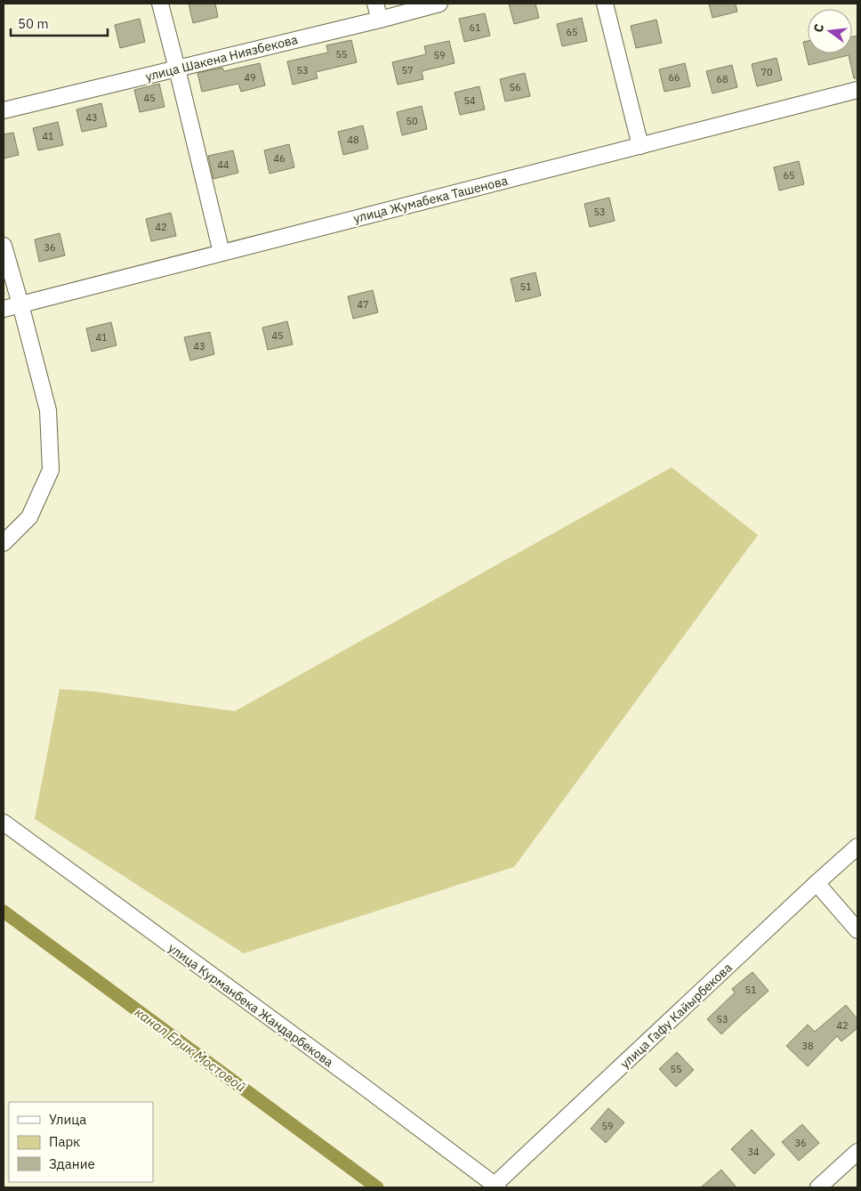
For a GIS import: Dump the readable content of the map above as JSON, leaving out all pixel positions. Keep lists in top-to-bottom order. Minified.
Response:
{"streets":{"street":["улица Шакена Ниязбекова","улица Жумабека Ташенова","улица Курманбека Жандарбекова","улица Гафу Кайырбекова"]},"crossings":[["улица Курманбека Жандарбекова","улица Гафу Кайырбекова"]],"water":["канал Ерик Мостовой"],"house_numbers":["61","65","55","59","53","57","70","49","66","68","56","45","54","43","50","41","48","46","44","65","53","42","36","51","47","45","41","43","51","53","42","38","55","59","36","34"],"legend":["Улица","Парк","Здание"],"scale_bar":"50 m","north":"left"}
